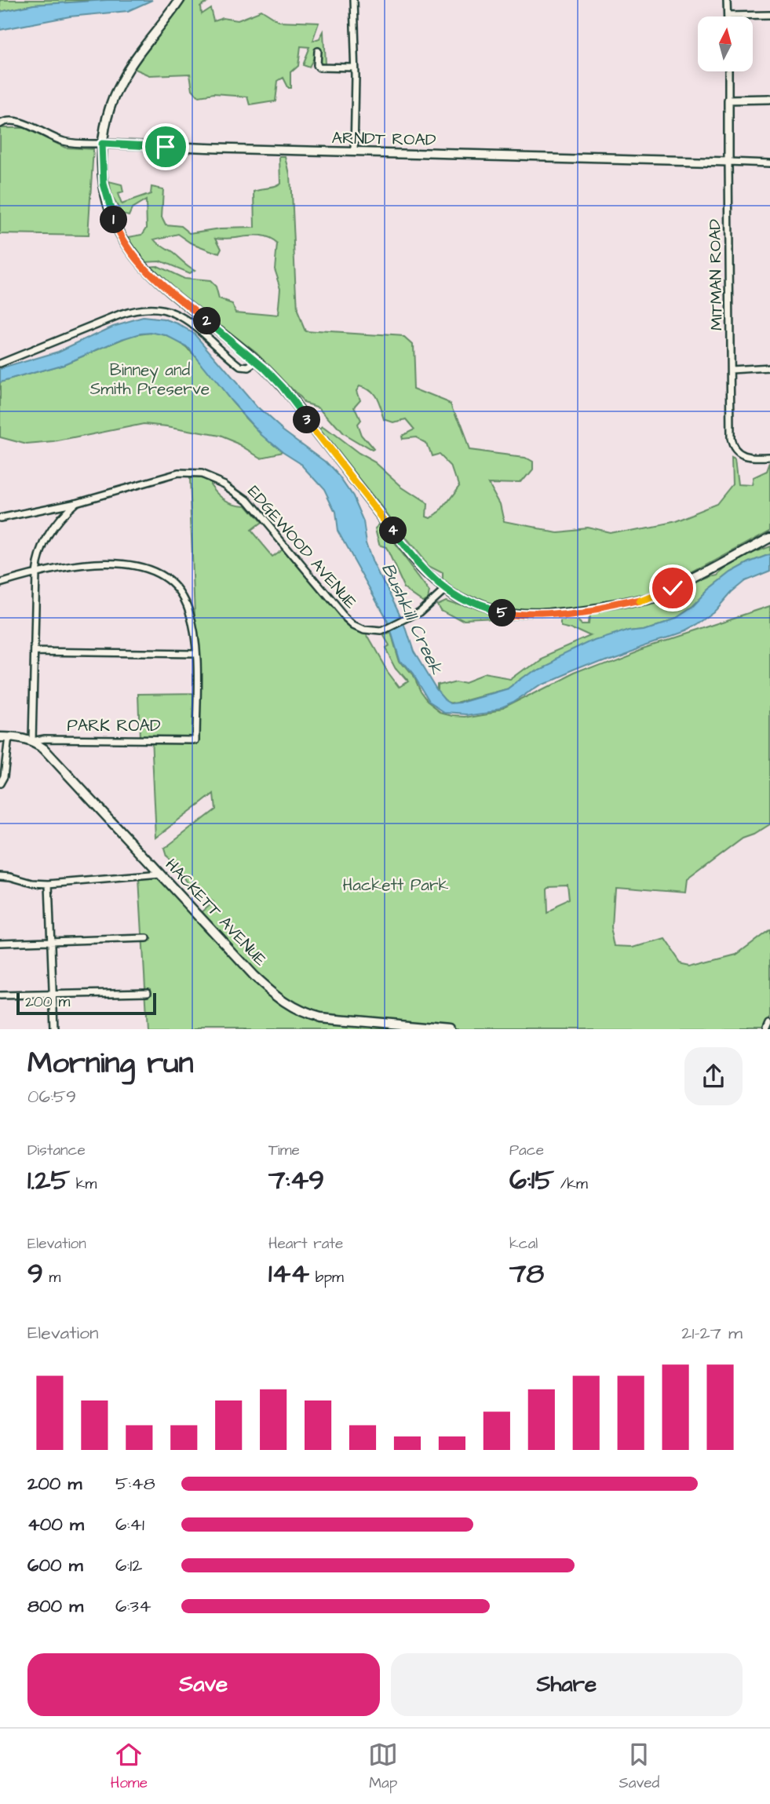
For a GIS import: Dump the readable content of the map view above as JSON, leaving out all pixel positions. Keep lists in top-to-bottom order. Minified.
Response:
{"streets":{"main road":["HACKETT AVENUE"],"street":["ARNDT ROAD","MITMAN ROAD","EDGEWOOD AVENUE","PARK ROAD"]},"crossings":[["ARNDT ROAD","MITMAN ROAD"],["PARK ROAD","HACKETT AVENUE"]],"water":["Bushkill Creek"],"parks":["Binney and Smith Preserve","Hackett Park"],"scale_bar":"200 m","north":"top","page":{"pins":["1","2","3","4","5"],"scale":"200 m","heading":["Morning run","06:59"],"stats":[["Distance","1.25 km"],["Time","7:49"],["Pace","6:15 /km"],["Elevation","9 m"],["Heart rate","144 bpm"],["kcal","78"]],"chart":["Elevation","21–27 m"],"list":[{"name":"200 m","note":"5:48"},{"name":"400 m","note":"6:41"},{"name":"600 m","note":"6:12"},{"name":"800 m","note":"6:34"}],"buttons":["Save","Share"],"tabs":["Home","Map","Saved"]}}
